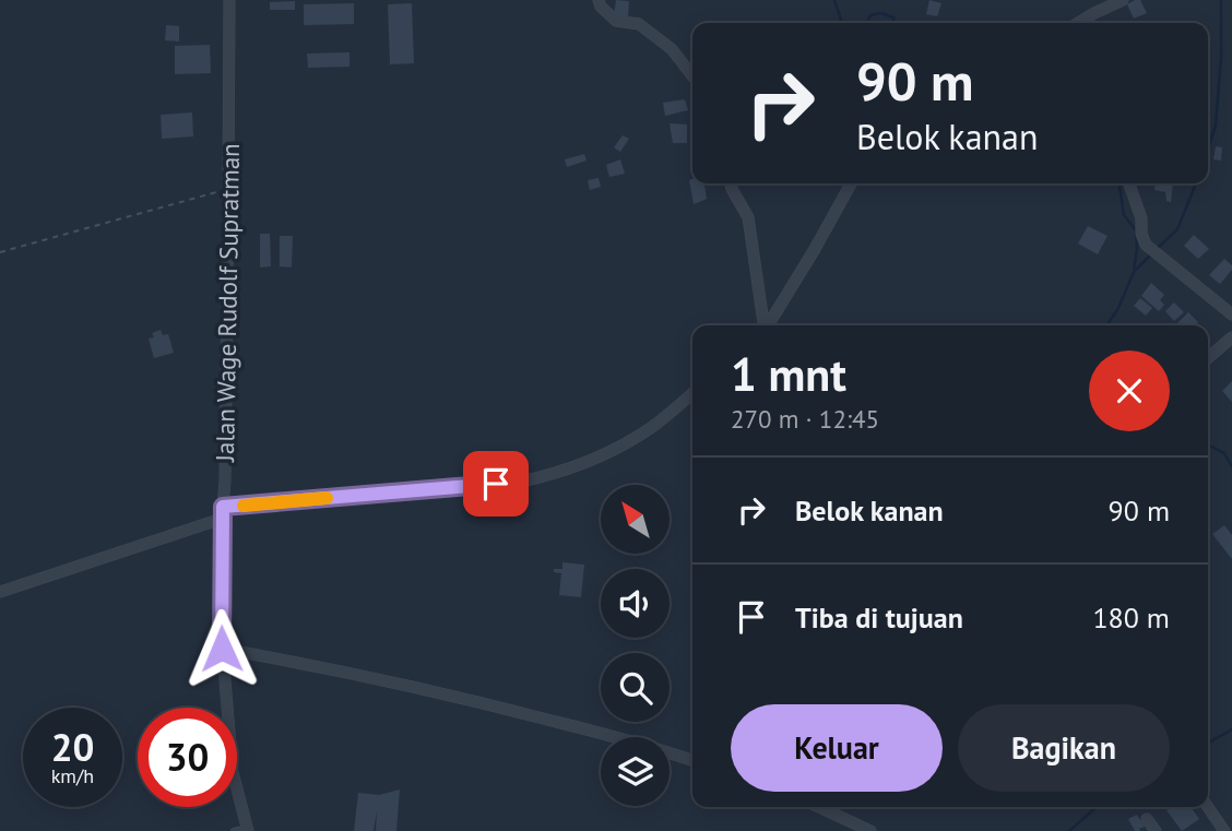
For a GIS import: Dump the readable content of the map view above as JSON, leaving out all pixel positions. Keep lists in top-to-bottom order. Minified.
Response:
{"streets":{"street":["Jalan Wage Rudolf Supratman"]},"north":"top left","page":{"turn":["90 m","Belok kanan"],"heading":["1 mnt","270 m · 12:45"],"list":[{"name":"Belok kanan","value":"90 m"},{"name":"Tiba di tujuan","value":"180 m"}],"buttons":["Keluar","Bagikan"],"speed":"20 km/h","limit":"30"}}
